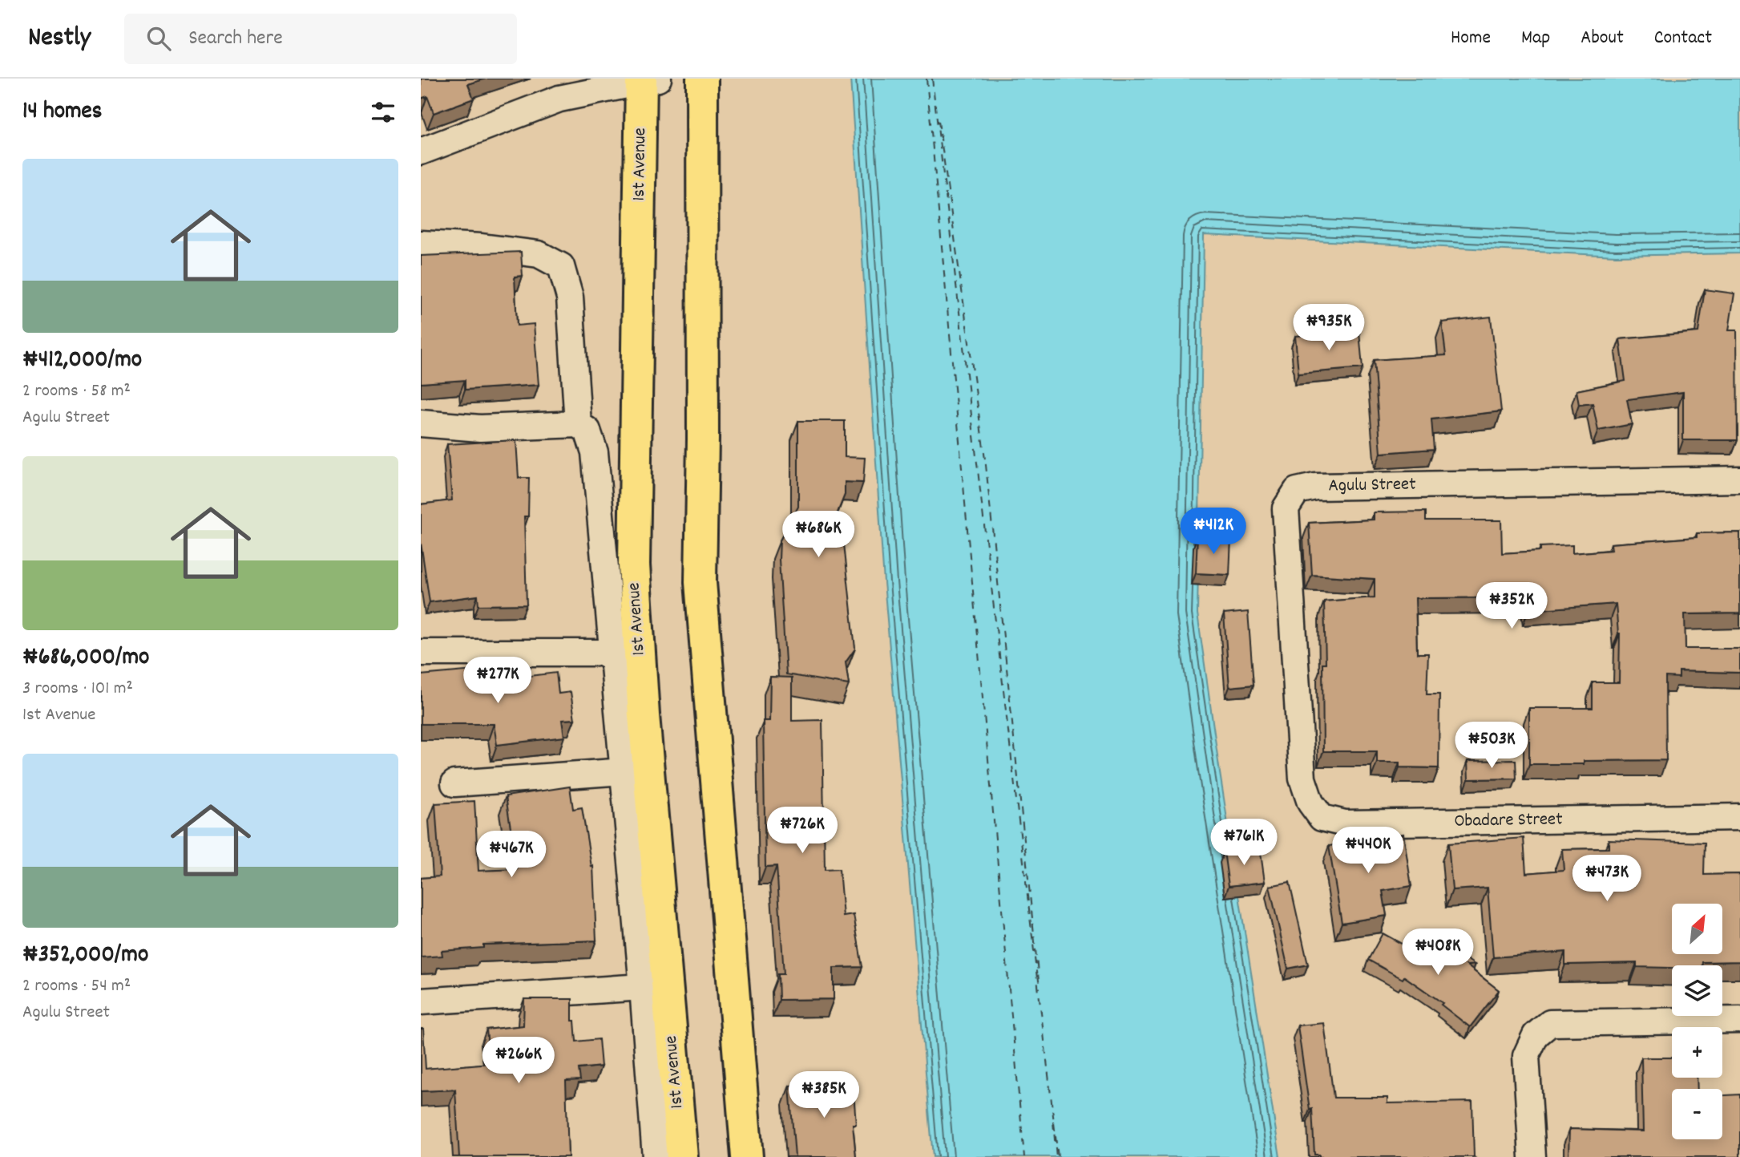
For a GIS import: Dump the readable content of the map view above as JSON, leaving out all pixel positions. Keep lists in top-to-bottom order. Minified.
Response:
{"streets":{"main road":["1st Avenue"],"street":["Agulu Street","Obadare Street"]},"crossings":[["Agulu Street","Obadare Street"]],"north":"top right","page":{"header":"Nestly","search":"Search here","nav":["Home","Map","About","Contact"],"heading":"14 homes","list":[{"name":"₦412,000/mo","note":"2 rooms · 58 m² · Agulu Street"},{"name":"₦686,000/mo","note":"3 rooms · 101 m² · 1st Avenue"},{"name":"₦352,000/mo","note":"2 rooms · 54 m² · Agulu Street"}],"price":["₦935K","₦412K","₦686K","₦352K","₦277K","₦503K","₦726K","₦761K","₦440K","₦467K","₦473K","₦408K","₦266K","₦385K"],"map_buttons":["+","−"]}}
